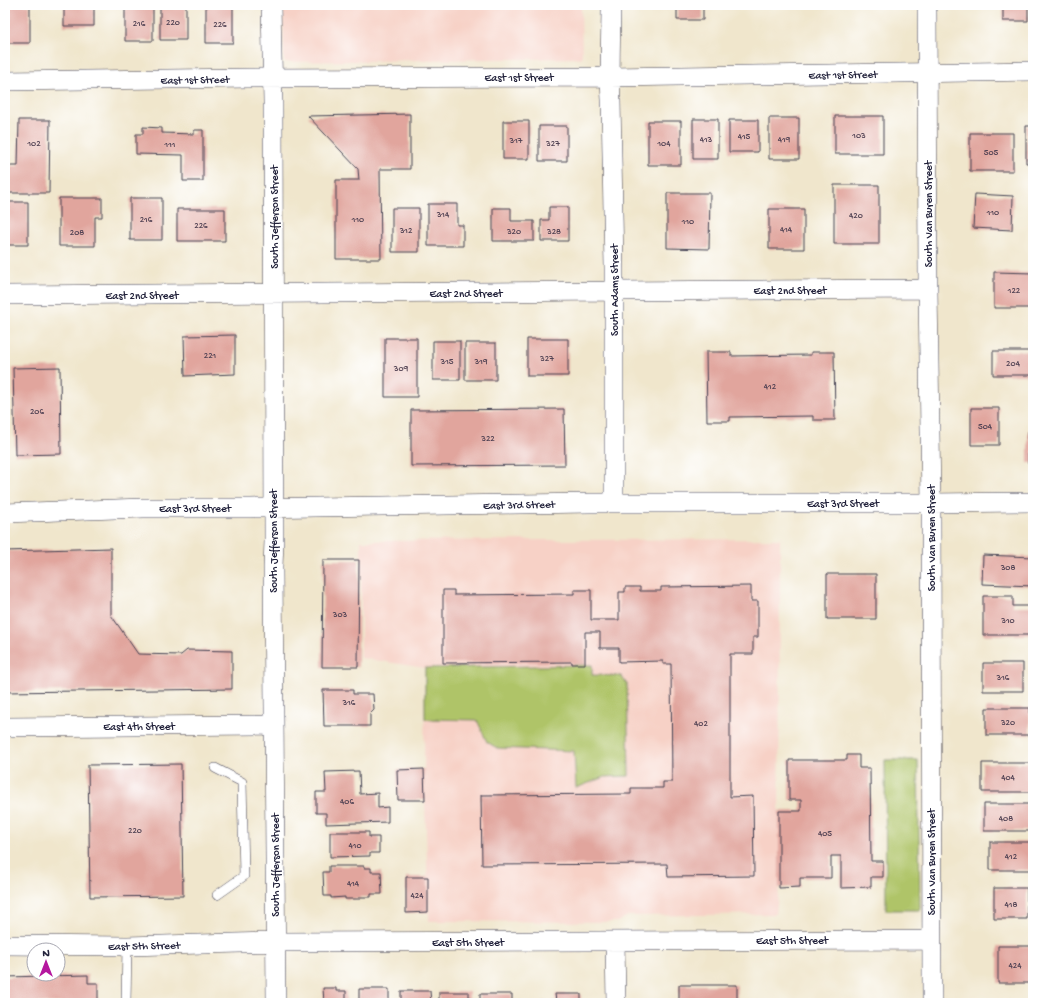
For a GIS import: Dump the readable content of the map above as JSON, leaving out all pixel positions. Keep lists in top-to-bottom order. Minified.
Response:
{"streets":{"street":["East 1st Street","South Van Buren Street","South Jefferson Street","South Adams Street","East 2nd Street","East 3rd Street","East 4th Street","East 5th Street"]},"crossings":[["East 1st Street","South Van Buren Street"],["East 1st Street","South Jefferson Street"],["East 1st Street","South Adams Street"],["South Van Buren Street","East 2nd Street"],["South Van Buren Street","East 3rd Street"],["South Van Buren Street","East 5th Street"],["South Jefferson Street","East 2nd Street"],["South Jefferson Street","East 3rd Street"],["South Jefferson Street","East 4th Street"],["South Jefferson Street","East 5th Street"],["South Adams Street","East 2nd Street"],["South Adams Street","East 3rd Street"]],"house_numbers":["220","216","226","103","415","413","419","317","102","327","104","111","505","110","314","420","216","110","110","226","414","312","320","328","208","122","221","327","315","319","204","309","412","206","504","322","308","303","310","316","316","320","402","404","406","408","220","405","410","412","414","424","418","424"],"north":"top"}
